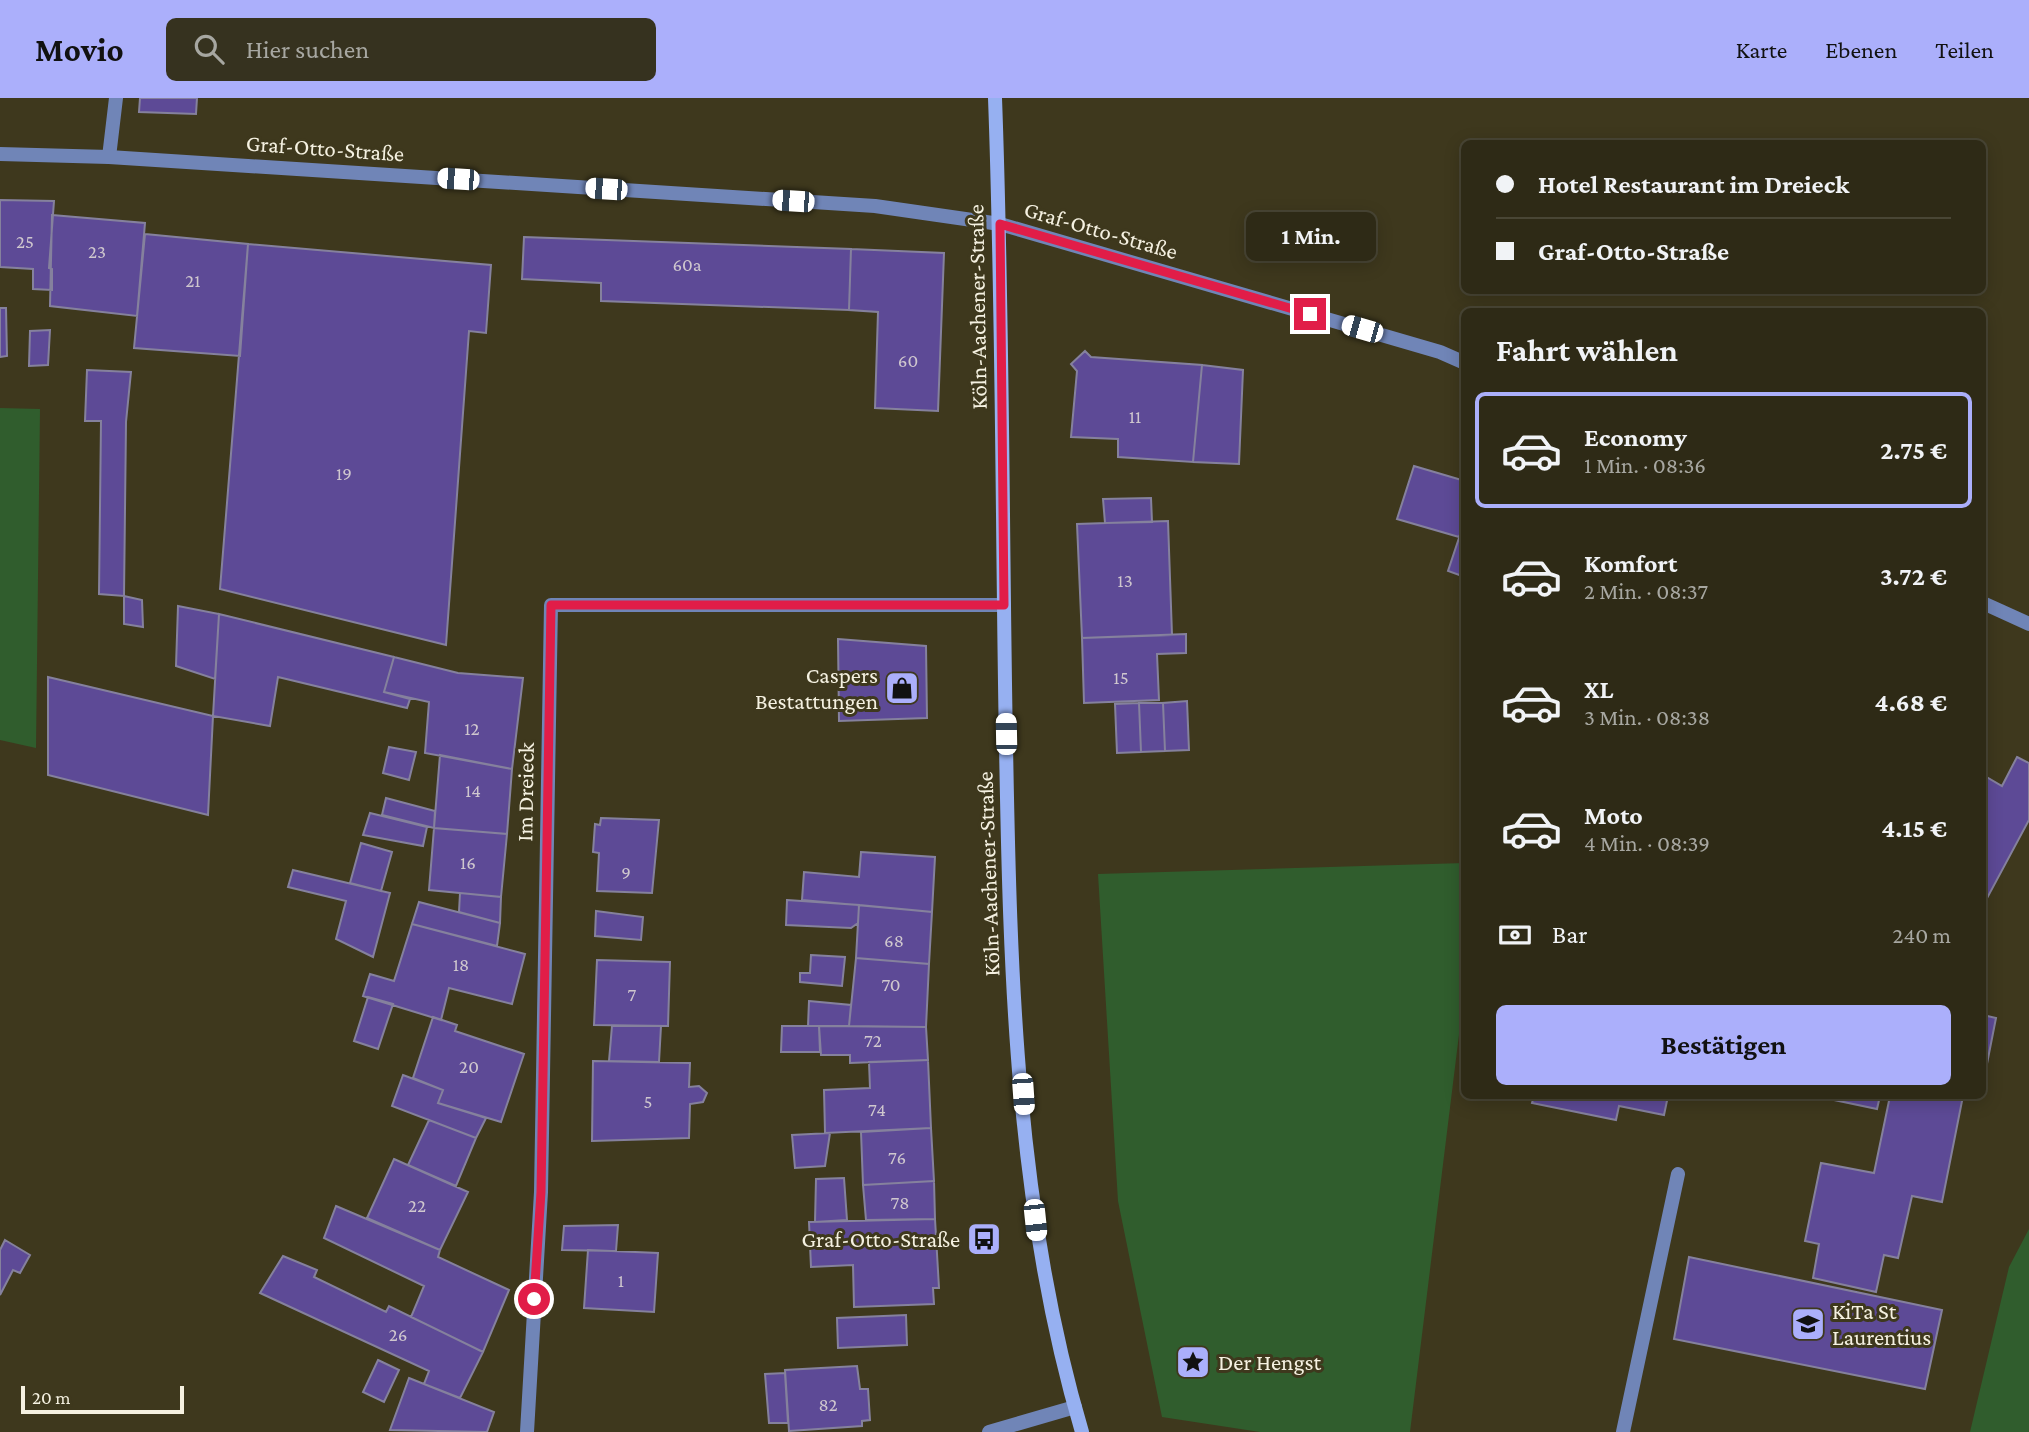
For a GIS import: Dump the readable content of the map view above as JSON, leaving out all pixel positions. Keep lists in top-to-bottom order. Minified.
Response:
{"streets":{"main road":["Köln-Aachener-Straße"],"street":["Graf-Otto-Straße","Im Dreieck"]},"crossings":[["Graf-Otto-Straße","Köln-Aachener-Straße"],["Köln-Aachener-Straße","Im Dreieck"]],"places":{"shop":["Caspers Bestattungen"],"bus stop":["Graf-Otto-Straße"],"school or university":["KiTa St Laurentius"],"place":["Der Hengst"]},"house_numbers":["25","23","60a","21","60","11","19","13","15","12","14","16","9","68","18","70","7","72","20","5","74","76","78","22","1","26","82"],"scale_bar":"20 m","page":{"header":"Movio","search":"Hier suchen","nav":["Karte","Ebenen","Teilen"],"banner":["Hotel Restaurant im Dreieck","Graf-Otto-Straße"],"bubble":"1 Min.","heading":"Fahrt wählen","list":[{"name":"Economy","note":"1 Min. · 08:36","value":"2.75 €"},{"name":"Komfort","note":"2 Min. · 08:37","value":"3.72 €"},{"name":"XL","note":"3 Min. · 08:38","value":"4.68 €"},{"name":"Moto","note":"4 Min. · 08:39","value":"4.15 €"}],"pay":["Bar","240 m"],"buttons":"Bestätigen","scale":"20 m"}}
